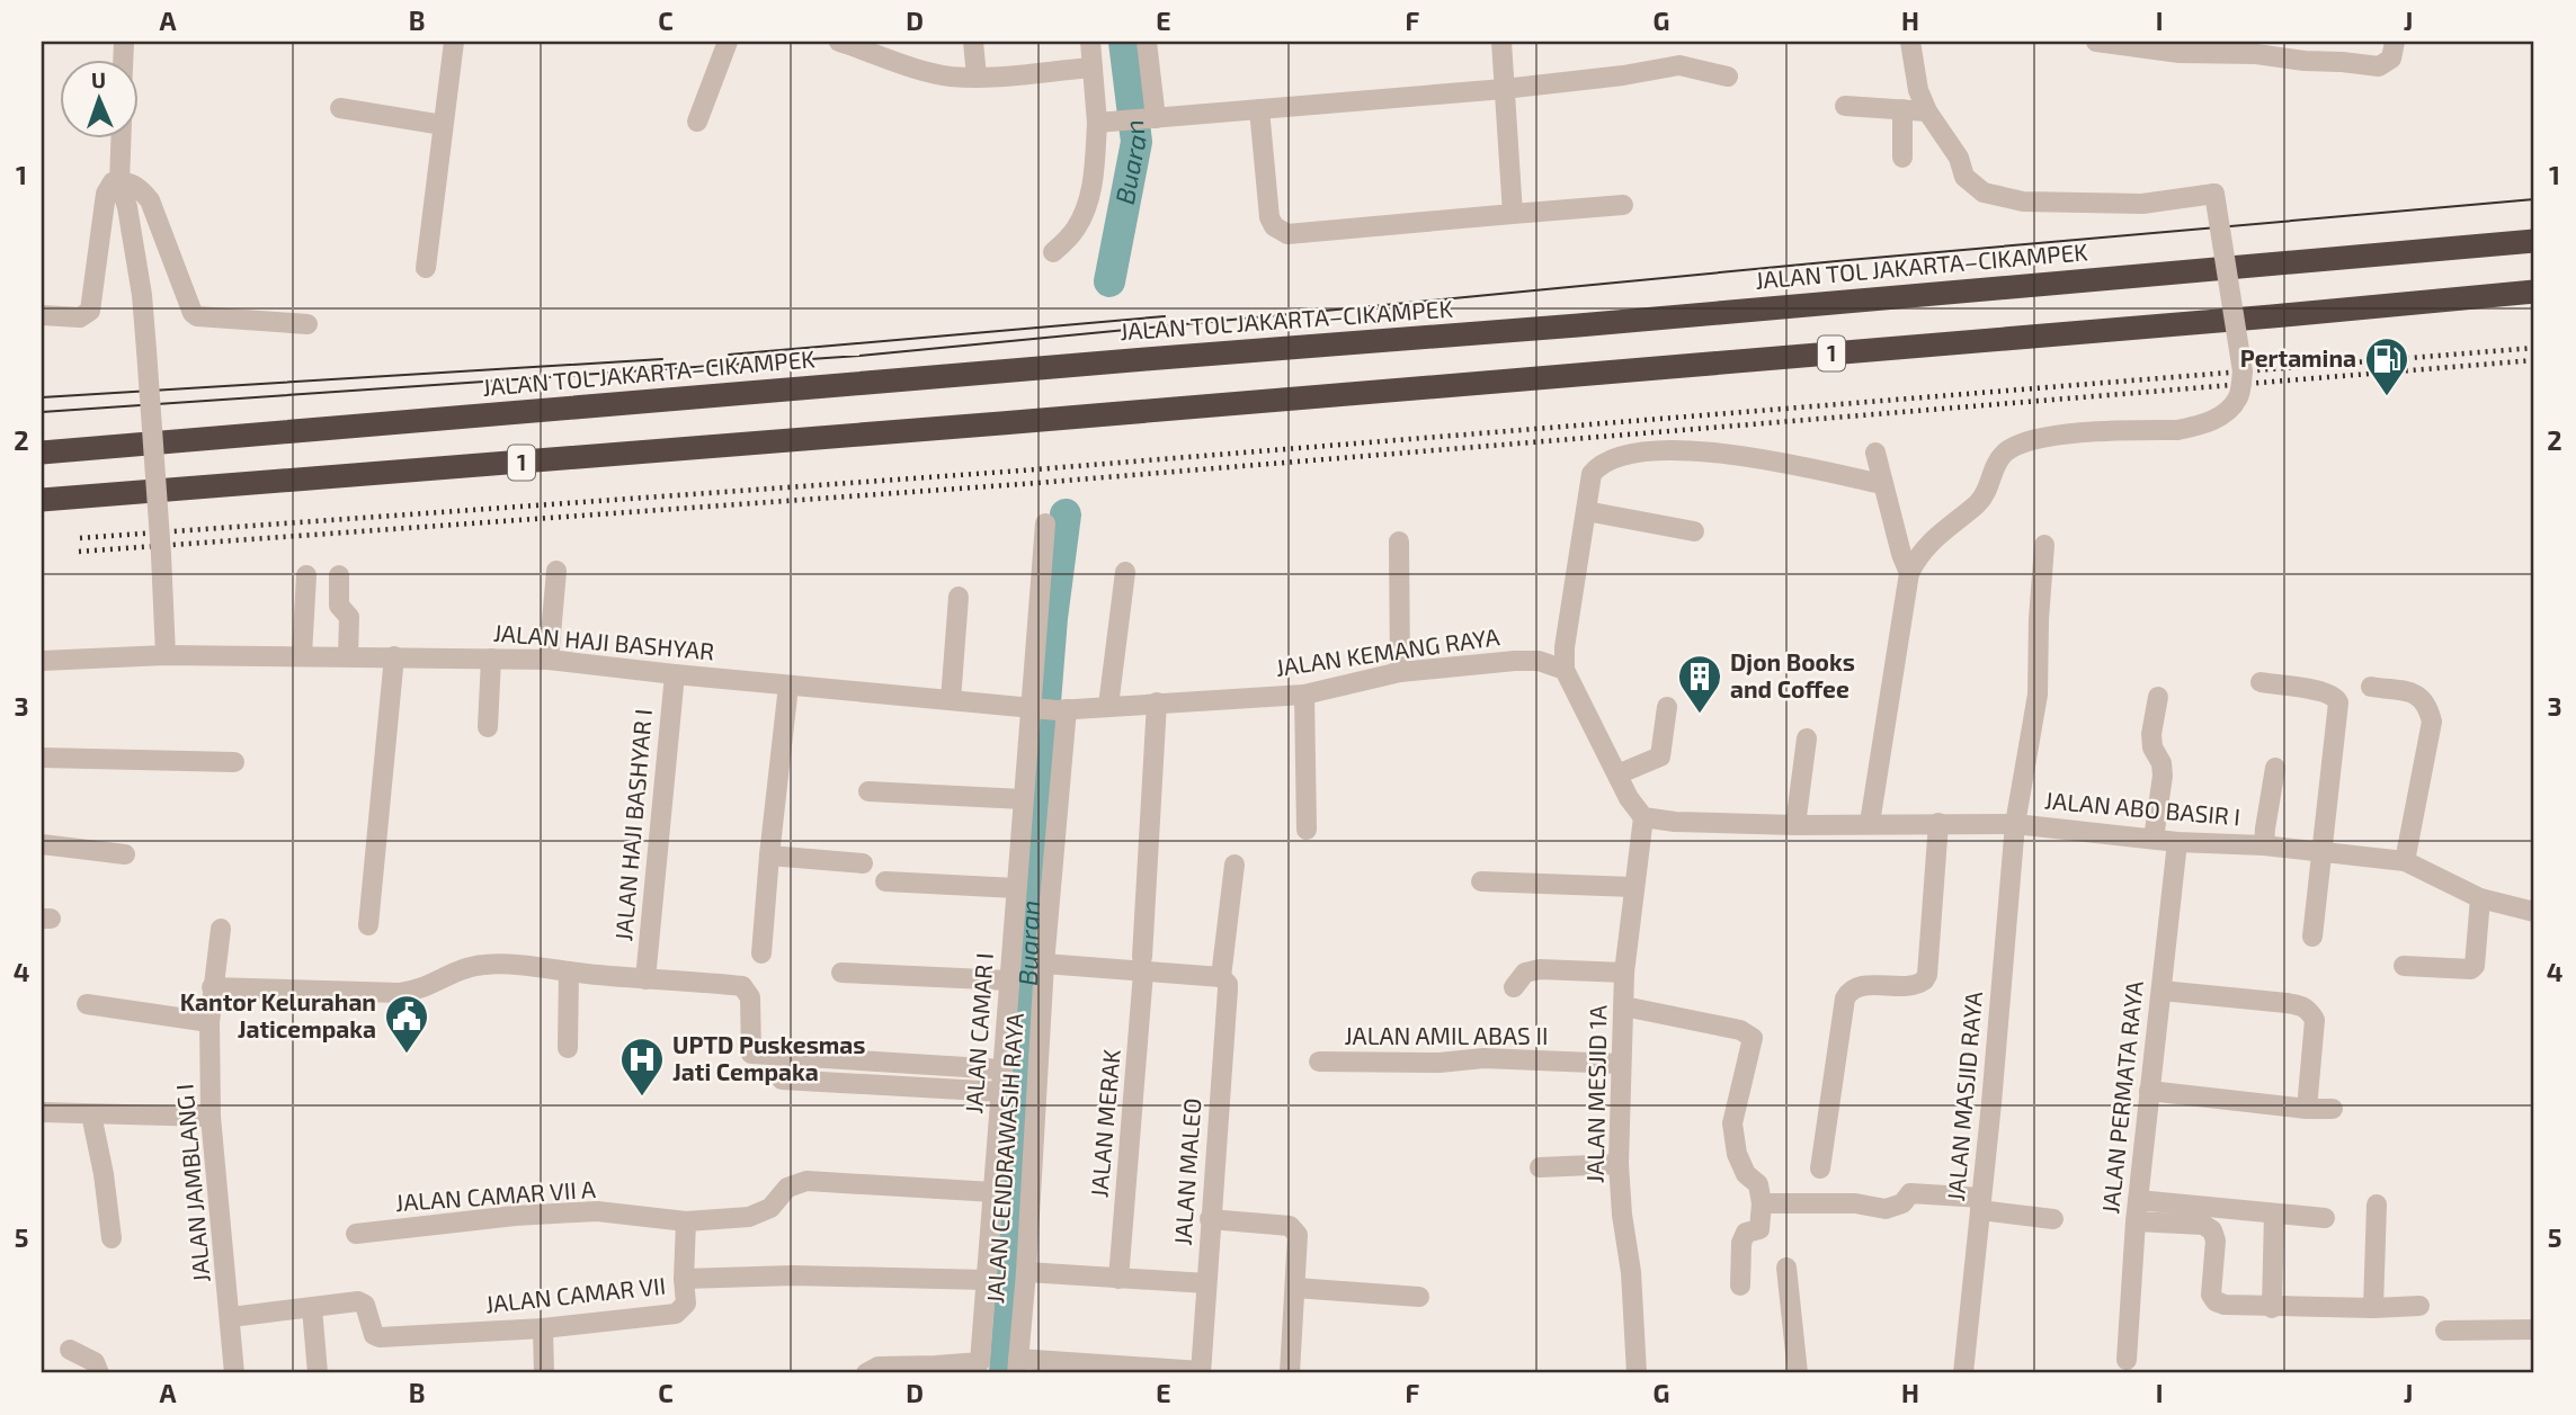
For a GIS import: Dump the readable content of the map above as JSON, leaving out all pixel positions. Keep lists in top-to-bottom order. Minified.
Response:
{"streets":{"highway":["JALAN TOL JAKARTA–CIKAMPEK","1"],"street":["JALAN HAJI BASHYAR","JALAN KEMANG RAYA","JALAN ABO BASIR I","JALAN HAJI BASHYAR I","JALAN CAMAR I","JALAN AMIL ABAS II","JALAN MESJID 1A","JALAN MASJID RAYA","JALAN PERMATA RAYA","JALAN MERAK","JALAN CENDRAWASIH RAYA","JALAN MALEO","JALAN JAMBLANG I","JALAN CAMAR VII A","JALAN CAMAR VII"]},"crossings":[["JALAN HAJI BASHYAR","JALAN KEMANG RAYA"],["JALAN HAJI BASHYAR","JALAN HAJI BASHYAR I"],["JALAN HAJI BASHYAR","JALAN CAMAR I"],["JALAN HAJI BASHYAR","JALAN CENDRAWASIH RAYA"],["JALAN KEMANG RAYA","JALAN MERAK"],["JALAN KEMANG RAYA","JALAN CENDRAWASIH RAYA"],["JALAN ABO BASIR I","JALAN MASJID RAYA"],["JALAN ABO BASIR I","JALAN PERMATA RAYA"],["JALAN CAMAR I","JALAN CENDRAWASIH RAYA"],["JALAN AMIL ABAS II","JALAN MESJID 1A"],["JALAN JAMBLANG I","JALAN CAMAR VII"],["JALAN CAMAR VII A","JALAN CAMAR VII"]],"water":["Buaran"],"places":{"fuel station":["Pertamina"],"building":["Djon Books and Coffee"],"public building":["Kantor Kelurahan Jaticempaka"],"hospital":["UPTD Puskesmas Jati Cempaka"]},"north":"top","grid":{"columns":["A","B","C","D","E","F","G","H","I","J"],"rows":["1","2","3","4","5"]}}
